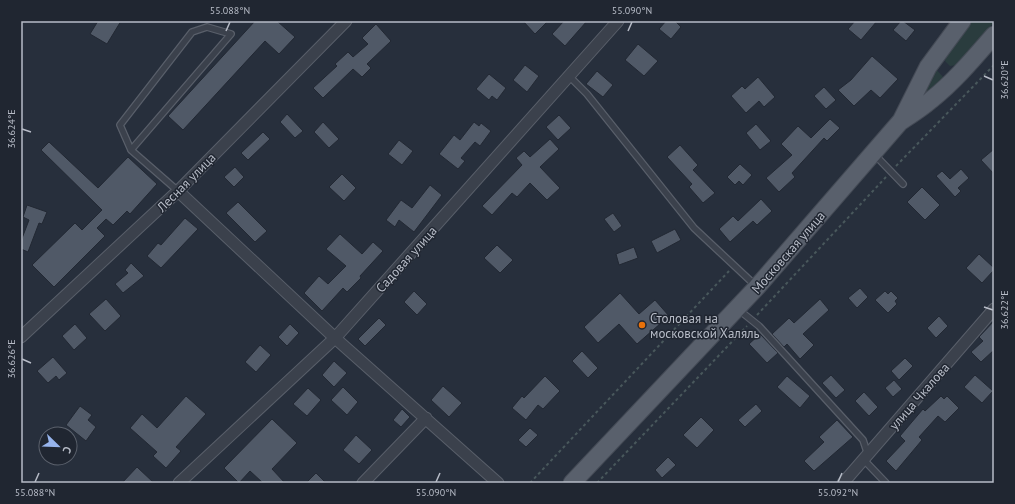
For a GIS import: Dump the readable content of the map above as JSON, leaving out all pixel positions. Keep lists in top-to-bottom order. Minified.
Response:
{"streets":{"main road":["Московская улица"],"street":["Лесная улица","Садовая улица","улица Чкалова"]},"places":["Столовая на московской Халяль"],"north":"bottom right","coordinates":["55.088°N","55.090°N","36.620°E","36.624°E","36.622°E","36.626°E","55.092°N"]}
